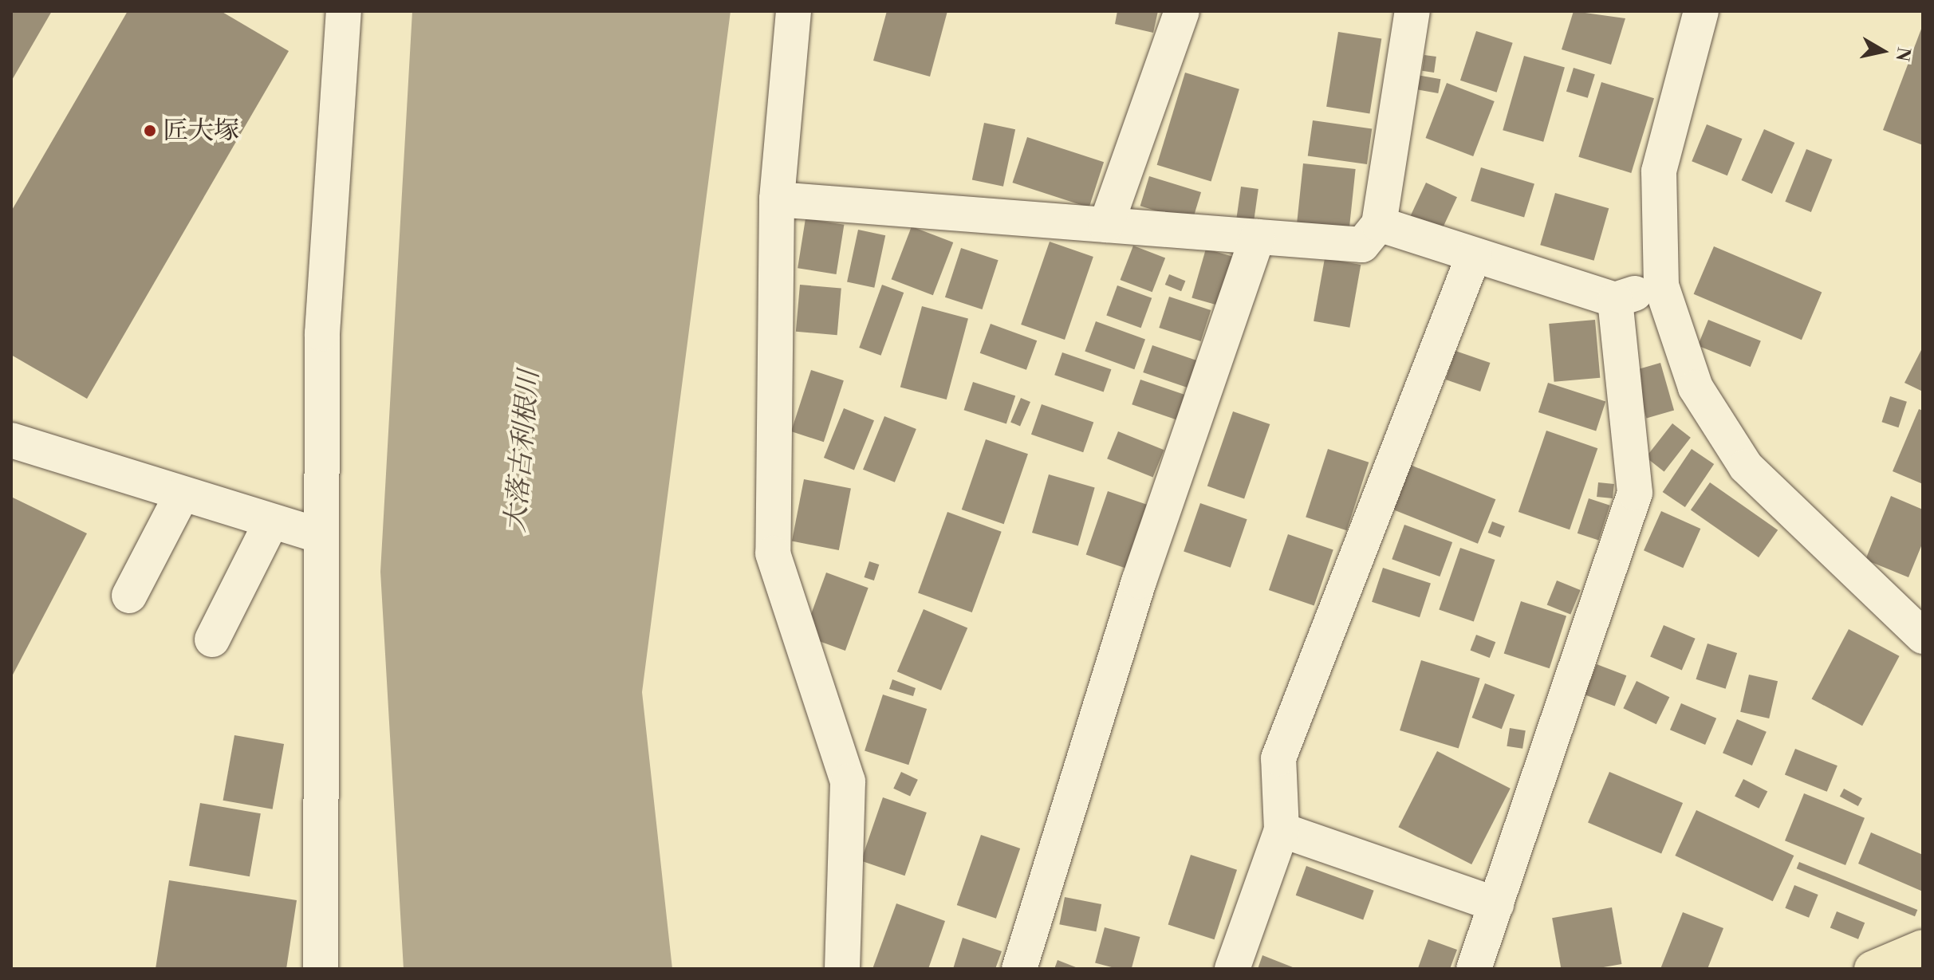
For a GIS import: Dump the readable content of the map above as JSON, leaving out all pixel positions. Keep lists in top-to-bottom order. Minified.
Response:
{"water":["大落古利根川"],"places":["匠大塚"],"north":"right"}
